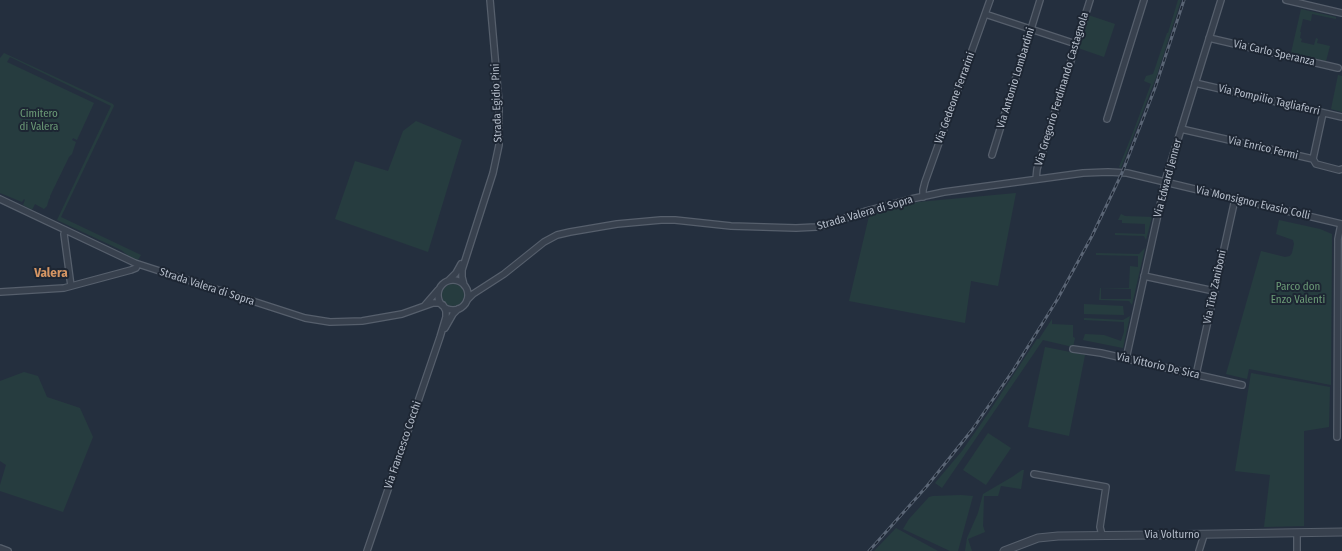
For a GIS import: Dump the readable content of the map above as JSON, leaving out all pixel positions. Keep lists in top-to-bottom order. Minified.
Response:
{"streets":{"street":["Via Carlo Speranza","Via Antonio Lombardini","Via Gregorio Ferdinando Castagnola","Via Gedeone Ferrarini","Via Pompilio Tagliaferri","Strada Egidio Pini","Via Enrico Fermi","Via Edward Jenner","Via Monsignor Evasio Colli","Strada Valera di Sopra","Via Tito Zaniboni","Via Vittorio De Sica","Via Francesco Cocchi","Via Volturno"]},"crossings":[["Via Carlo Speranza","Via Edward Jenner"],["Via Gregorio Ferdinando Castagnola","Strada Valera di Sopra"],["Via Gedeone Ferrarini","Strada Valera di Sopra"],["Via Pompilio Tagliaferri","Via Edward Jenner"],["Strada Egidio Pini","Strada Valera di Sopra"],["Strada Egidio Pini","Via Francesco Cocchi"],["Via Enrico Fermi","Via Edward Jenner"],["Via Edward Jenner","Via Monsignor Evasio Colli"],["Via Edward Jenner","Strada Valera di Sopra"],["Via Edward Jenner","Via Vittorio De Sica"],["Via Monsignor Evasio Colli","Strada Valera di Sopra"],["Via Monsignor Evasio Colli","Via Tito Zaniboni"],["Strada Valera di Sopra","Via Francesco Cocchi"],["Via Tito Zaniboni","Via Vittorio De Sica"]],"districts":["Valera"],"parks":["Cimitero di Valera","Parco don Enzo Valenti"]}
